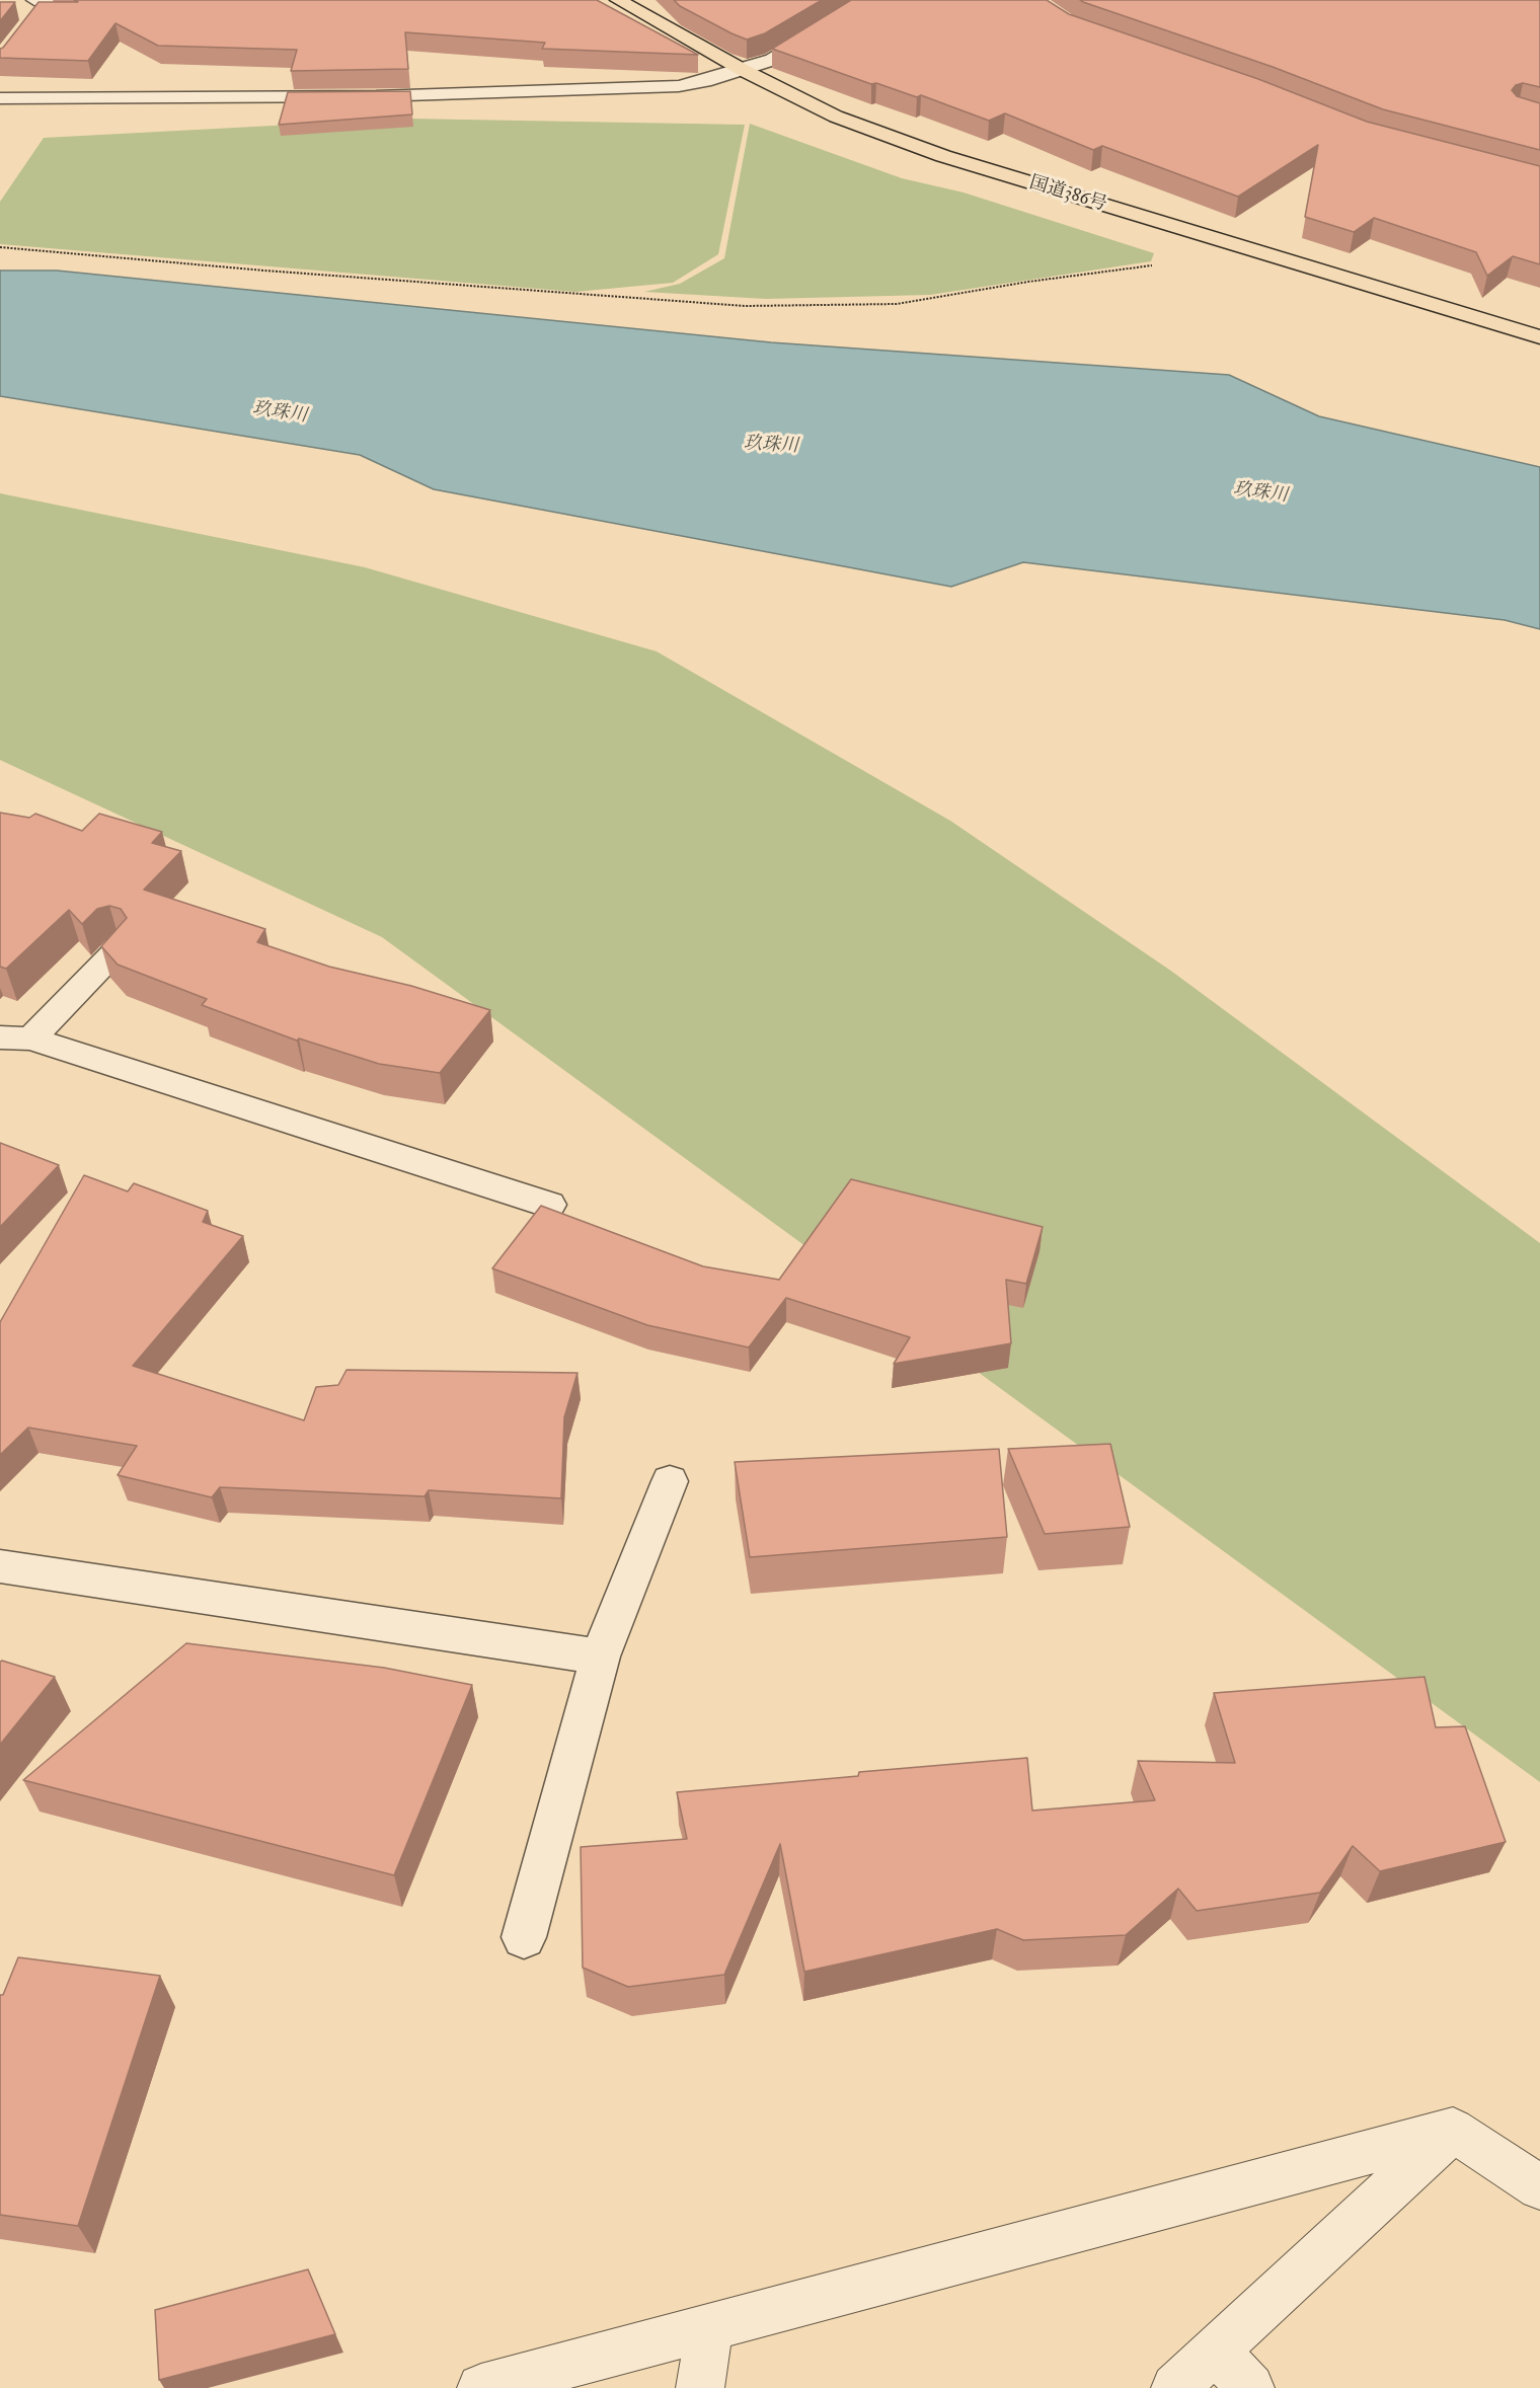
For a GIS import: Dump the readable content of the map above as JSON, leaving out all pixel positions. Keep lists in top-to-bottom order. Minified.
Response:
{"streets":{"highway":["国道386号"]},"water":["玖珠川"]}
